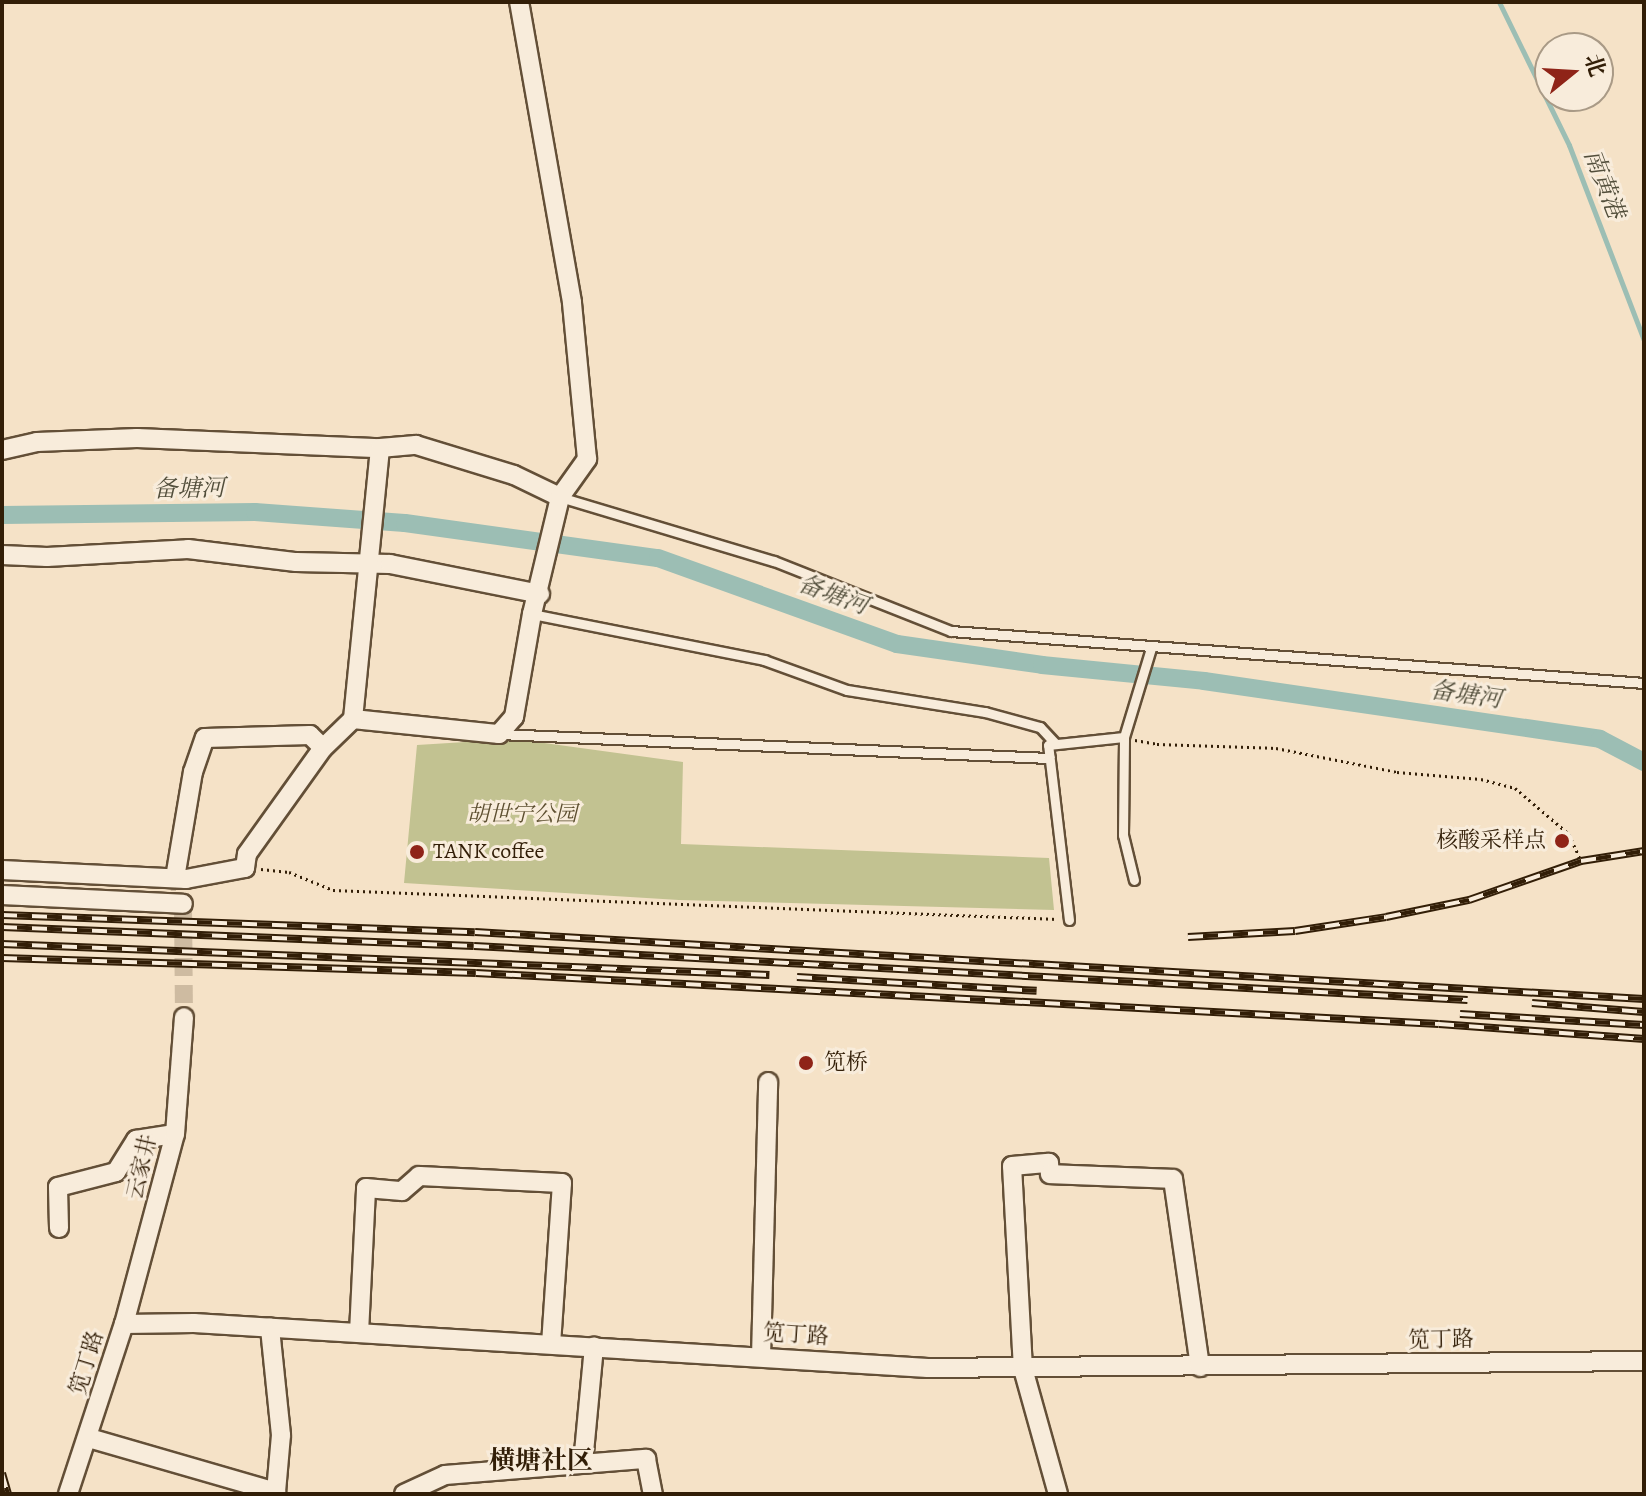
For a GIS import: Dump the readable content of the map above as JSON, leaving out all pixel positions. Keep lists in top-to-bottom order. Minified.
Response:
{"streets":{"street":["云家井","笕丁路"]},"crossings":[["云家井","笕丁路"]],"districts":["横塘社区"],"water":["南黄港","备塘河"],"parks":["胡世宁公园"],"places":["核酸采样点","TANK coffee","笕桥"],"north":"right"}
